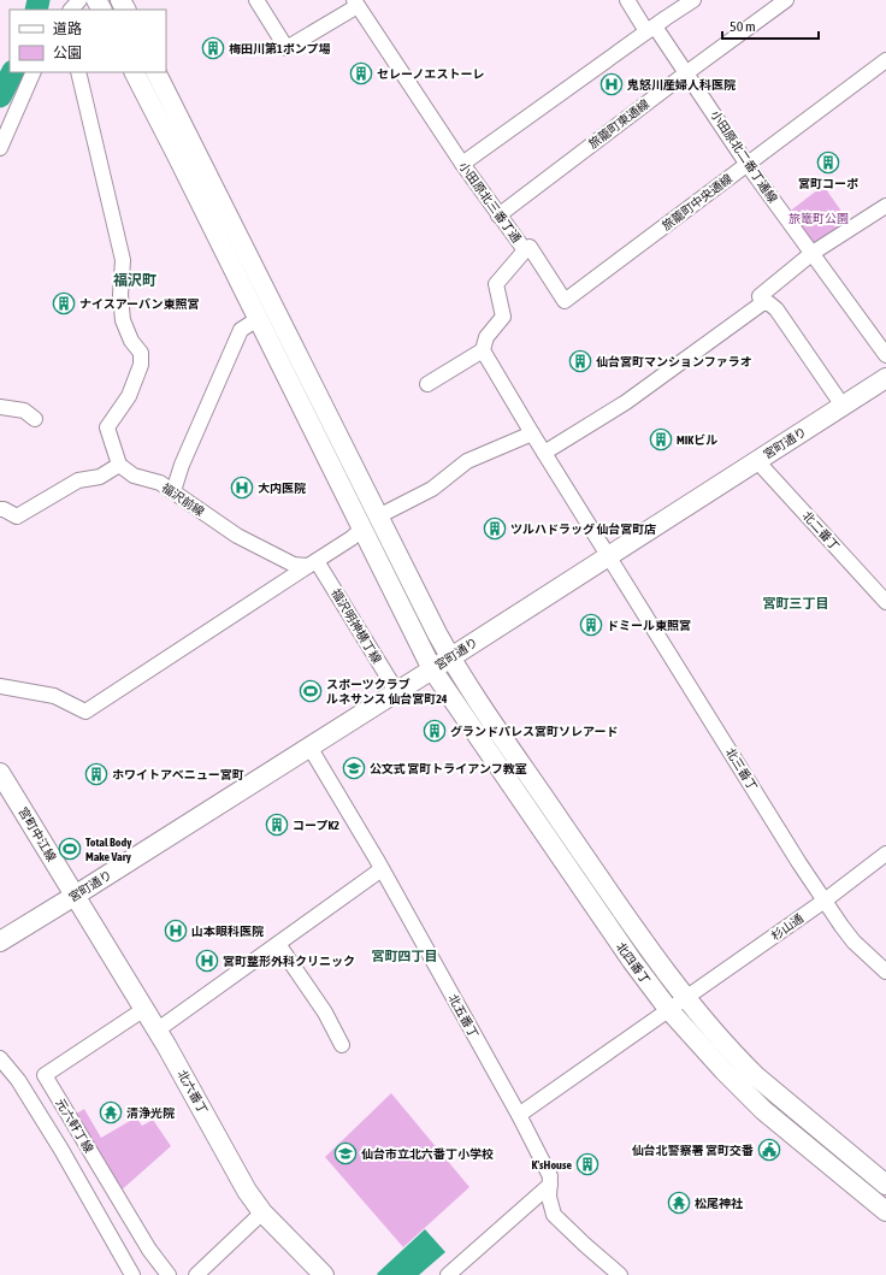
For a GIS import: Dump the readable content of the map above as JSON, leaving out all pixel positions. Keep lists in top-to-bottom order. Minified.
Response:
{"streets":{"street":["旅籠町東通線","小田原北二番丁通線","小田原北三番丁通","旅籠町中央通線","宮町通り","福沢前線","北二番丁","福沢明神横丁線","北三番丁","宮町中江線","杉山通","北四番丁","北五番丁","北六番丁","元六軒丁線"]},"crossings":[["旅籠町東通線","小田原北二番丁通線"],["旅籠町東通線","小田原北三番丁通"],["小田原北二番丁通線","旅籠町中央通線"],["小田原北三番丁通","旅籠町中央通線"],["宮町通り","北二番丁"],["宮町通り","福沢明神横丁線"],["宮町通り","北三番丁"],["宮町通り","宮町中江線"],["宮町通り","北四番丁"],["宮町通り","北五番丁"],["宮町通り","北六番丁"],["福沢前線","福沢明神横丁線"],["北三番丁","杉山通"],["宮町中江線","北六番丁"],["杉山通","北四番丁"],["杉山通","北五番丁"],["北六番丁","元六軒丁線"]],"districts":["福沢町","宮町三丁目","宮町四丁目"],"parks":["旅篭町公園"],"places":{"building":["梅田川第1ポンプ場","セレーノエストーレ","宮町コーポ","ナイスアーバン東照宮","仙台宮町マンションファラオ","MIKビル","ツルハドラッグ 仙台宮町店","ドミール東照宮","グランドパレス宮町ソレアード","ホワイトアベニュー宮町","コープK2","K'sHouse"],"hospital":["鬼怒川産婦人科医院","大内医院","山本眼科医院","宮町整形外科クリニック"],"sports":["スポーツクラブ ルネサンス 仙台宮町24","Total Body Make Vary"],"school or university":["公文式 宮町トライアンフ教室","仙台市立北六番丁小学校"],"temple":["清浄光院","松尾神社"],"public building":["仙台北警察署 宮町交番"]},"legend":["道路","公園"],"scale_bar":"50 m"}
